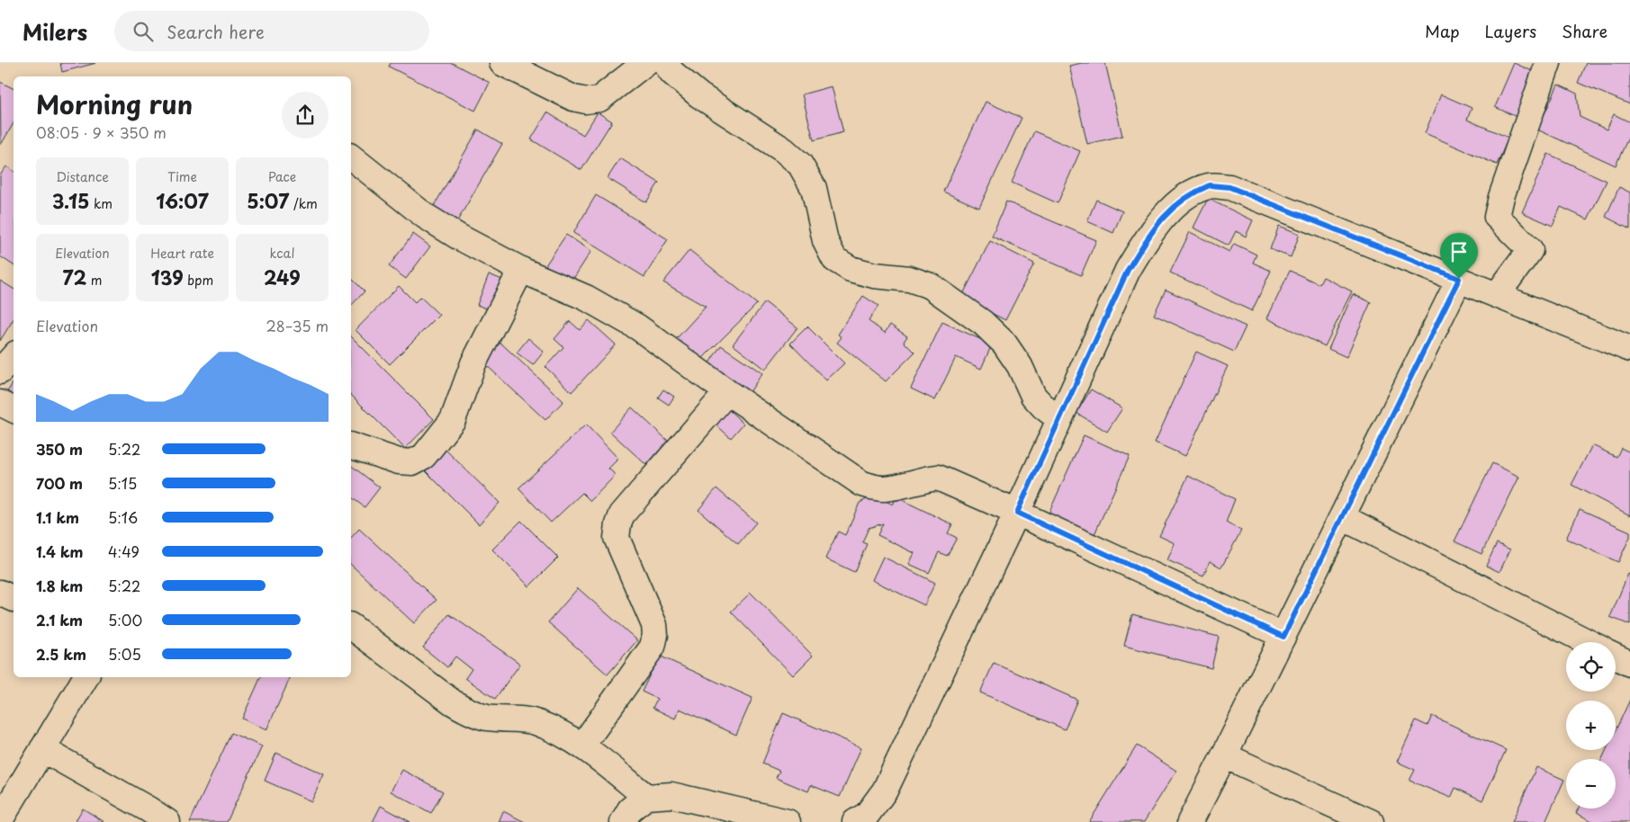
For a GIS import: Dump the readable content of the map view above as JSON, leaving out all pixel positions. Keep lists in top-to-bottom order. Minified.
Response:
{"page":{"header":"Milers","search":"Search here","nav":["Map","Layers","Share"],"heading":["Morning run","08:05 · 9 × 350 m"],"stats":[["Distance","3.15 km"],["Time","16:07"],["Pace","5:07 /km"],["Elevation","72 m"],["Heart rate","139 bpm"],["kcal","249"]],"chart":["Elevation","28–35 m"],"list":[{"name":"350 m","note":"5:22"},{"name":"700 m","note":"5:15"},{"name":"1.1 km","note":"5:16"},{"name":"1.4 km","note":"4:49"},{"name":"1.8 km","note":"5:22"},{"name":"2.1 km","note":"5:00"},{"name":"2.5 km","note":"5:05"}],"map_buttons":["+","−"]}}
